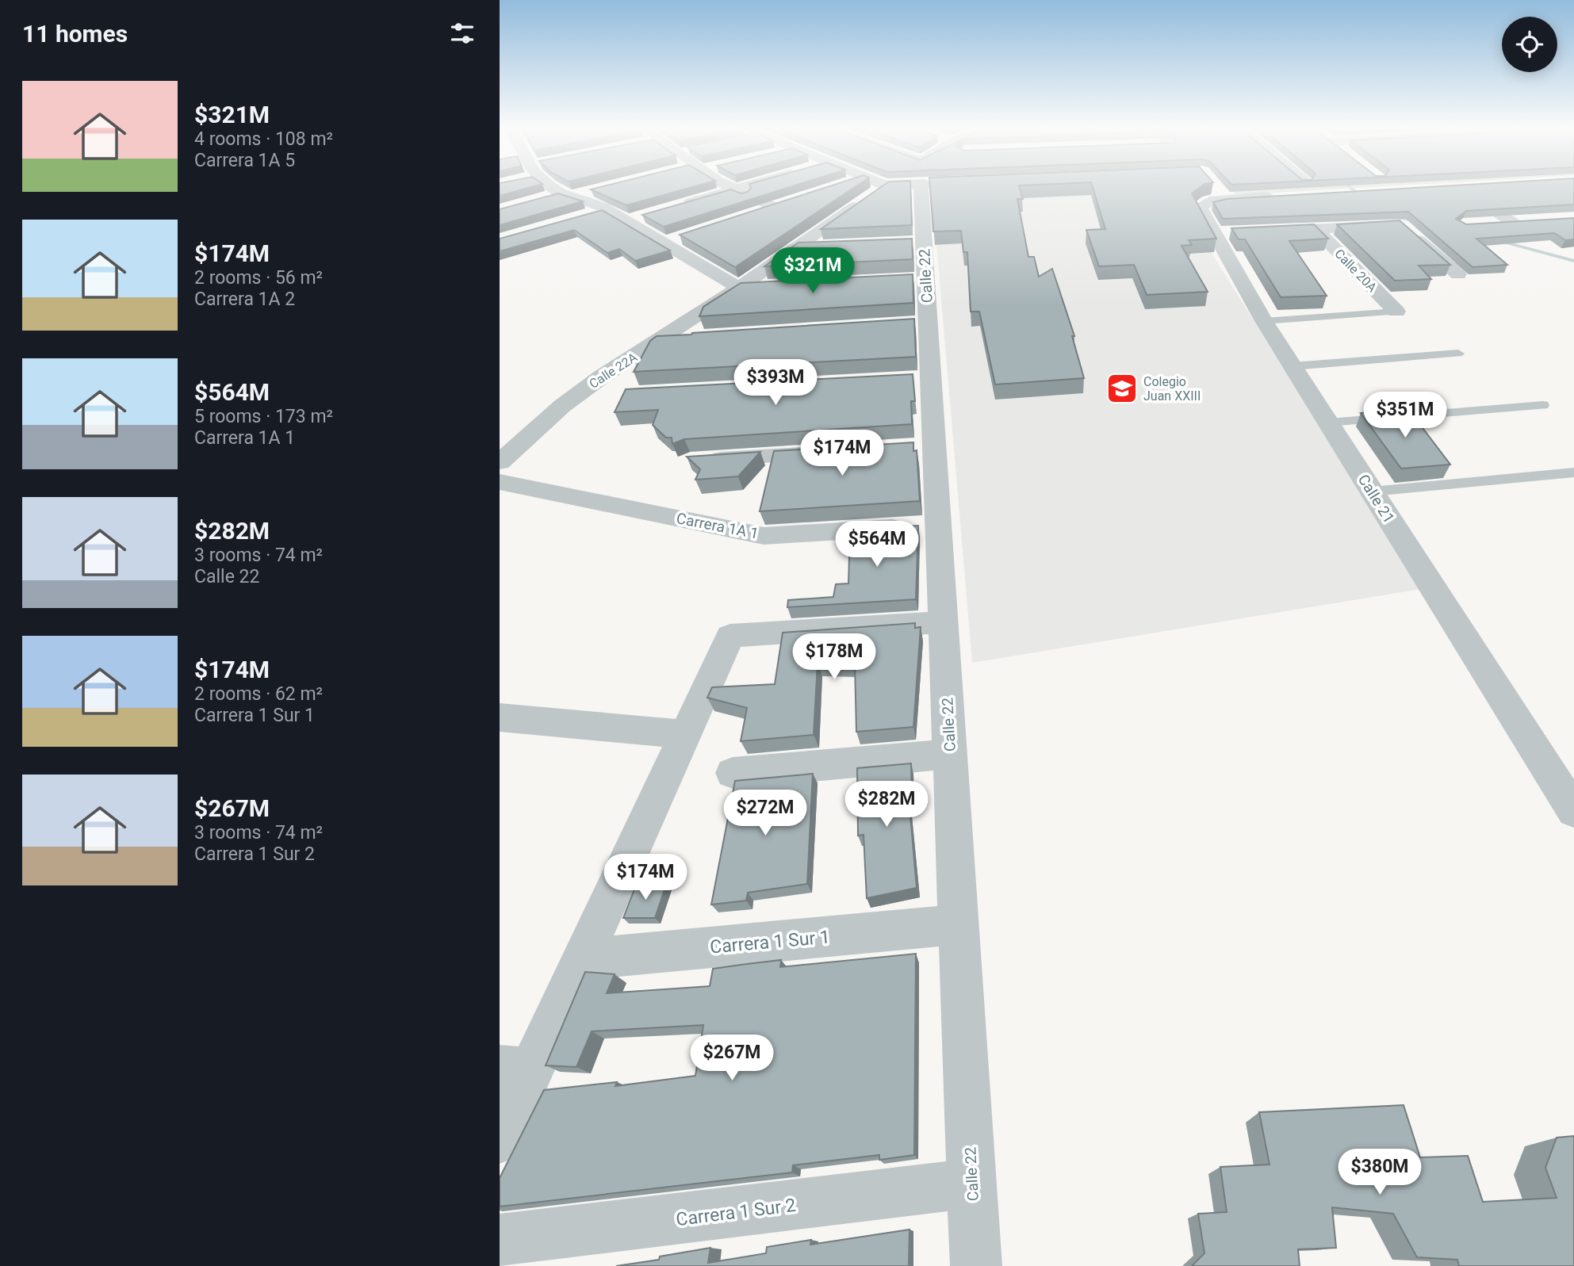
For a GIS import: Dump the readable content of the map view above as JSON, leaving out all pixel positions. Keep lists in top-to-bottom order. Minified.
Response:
{"streets":{"street":["Calle 20A","Calle 22","Calle 22A","Calle 21","Carrera 1A 1","Carrera 1 Sur 1","Carrera 1 Sur 2"]},"crossings":[["Calle 22","Carrera 1A 1"],["Calle 22","Carrera 1 Sur 1"],["Calle 22","Carrera 1 Sur 2"]],"places":{"school or university":["Colegio Juan XXIII"]},"page":{"heading":"11 homes","list":[{"name":"$321M","note":"4 rooms · 108 m² · Carrera 1A 5"},{"name":"$174M","note":"2 rooms · 56 m² · Carrera 1A 2"},{"name":"$564M","note":"5 rooms · 173 m² · Carrera 1A 1"},{"name":"$282M","note":"3 rooms · 74 m² · Calle 22"},{"name":"$174M","note":"2 rooms · 62 m² · Carrera 1 Sur 1"},{"name":"$267M","note":"3 rooms · 74 m² · Carrera 1 Sur 2"}],"price":["$321M","$393M","$351M","$174M","$564M","$178M","$282M","$272M","$174M","$267M","$380M"]}}
